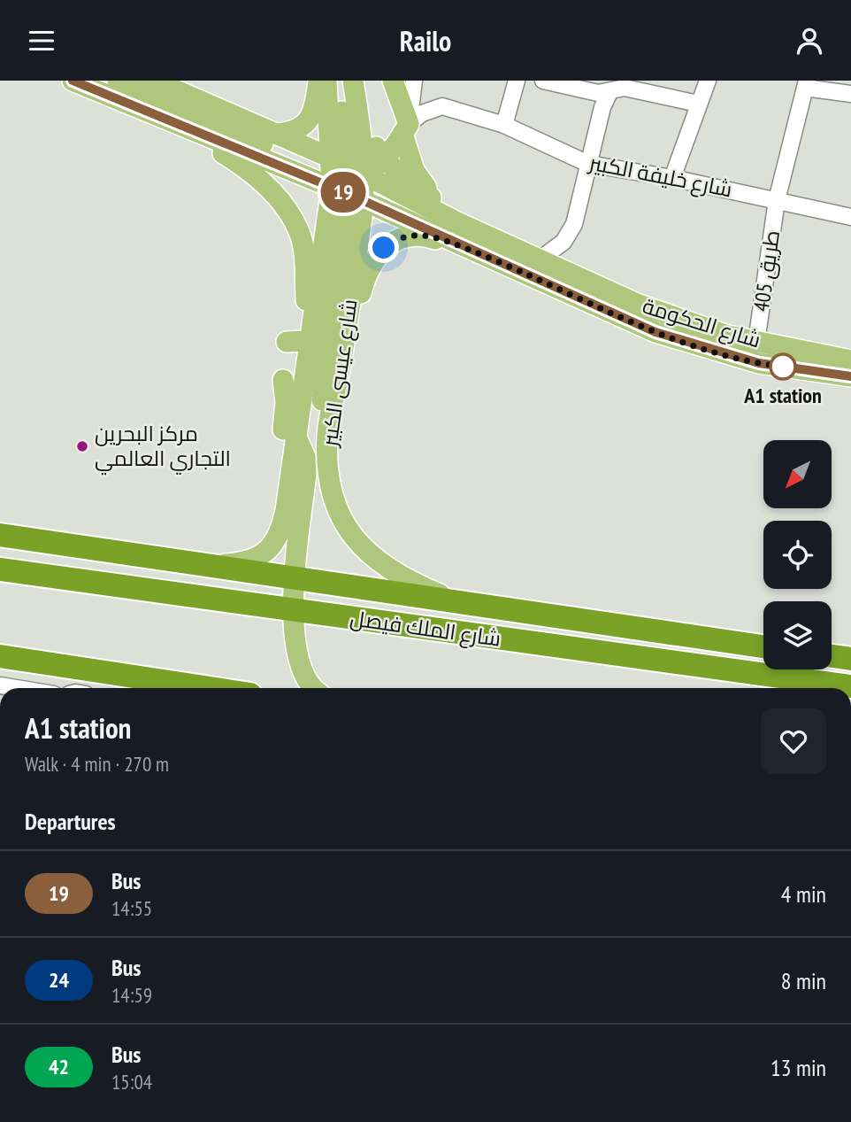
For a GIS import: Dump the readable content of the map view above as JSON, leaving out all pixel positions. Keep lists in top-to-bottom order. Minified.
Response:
{"streets":{"highway":["شارع الملك فيصل"],"main road":["شارع الحكومة","شارع عيسى الكبير"],"street":["شارع خليفة الكبير","طريق 405"]},"crossings":[["شارع خليفة الكبير","طريق 405"],["طريق 405","شارع الحكومة"],["شارع الحكومة","شارع عيسى الكبير"],["شارع عيسى الكبير","شارع الملك فيصل"]],"places":["A1 station","مركز البحرين التجاري العالمي"],"lines":["bus line 19"],"north":"bottom left","page":{"header":"Railo","on_map":"19","heading":[["A1 station","Walk · 4 min · 270 m"],"Departures"],"list":[{"mark":"19","name":"Bus","note":"14:55","value":"4 min"},{"mark":"24","name":"Bus","note":"14:59","value":"8 min"},{"mark":"42","name":"Bus","note":"15:04","value":"13 min"}]}}
